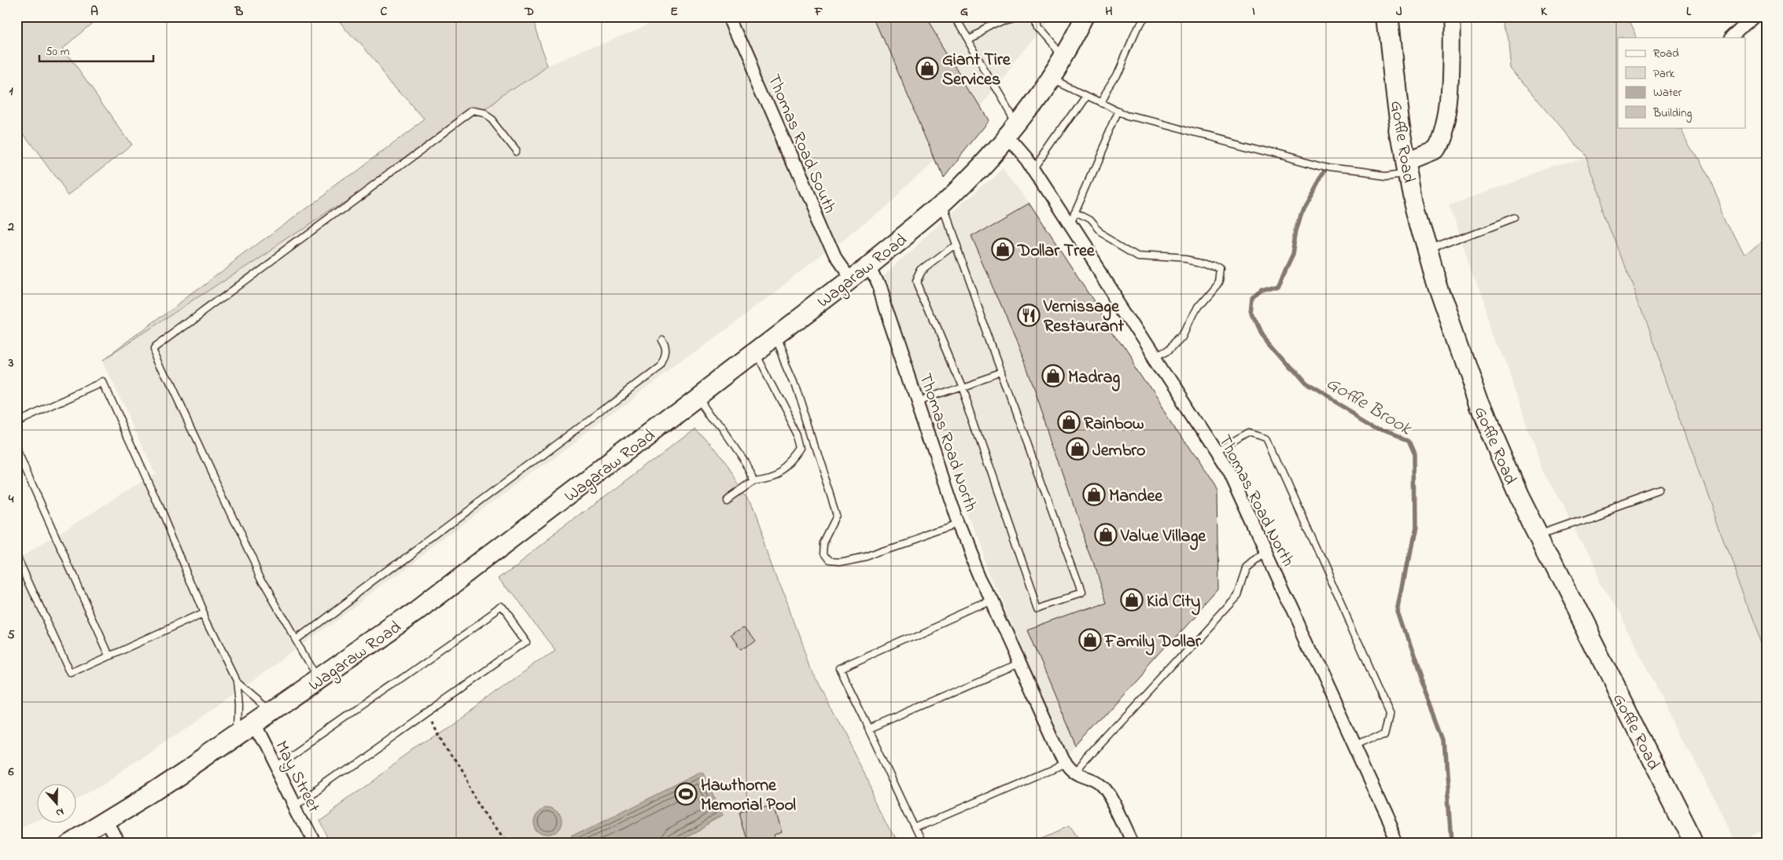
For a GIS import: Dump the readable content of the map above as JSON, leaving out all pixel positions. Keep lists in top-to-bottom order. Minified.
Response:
{"streets":{"main road":["Goffle Road","Wagaraw Road"],"street":["Thomas Road South","Thomas Road North","May Street"]},"crossings":[["Thomas Road South","Wagaraw Road"],["Wagaraw Road","Thomas Road North"],["Wagaraw Road","May Street"]],"water":["Goffle Brook"],"places":{"shop":["Giant Tire Services","Dollar Tree","Madrag","Rainbow","Jembro","Mandee","Value Village","Kid City","Family Dollar"],"restaurant":["Vernissage Restaurant"],"sports":["Hawthorne Memorial Pool"]},"legend":["Road","Park","Water","Building"],"scale_bar":"50 m","north":"bottom","grid":{"columns":["A","B","C","D","E","F","G","H","I","J","K","L"],"rows":["1","2","3","4","5","6"]}}
